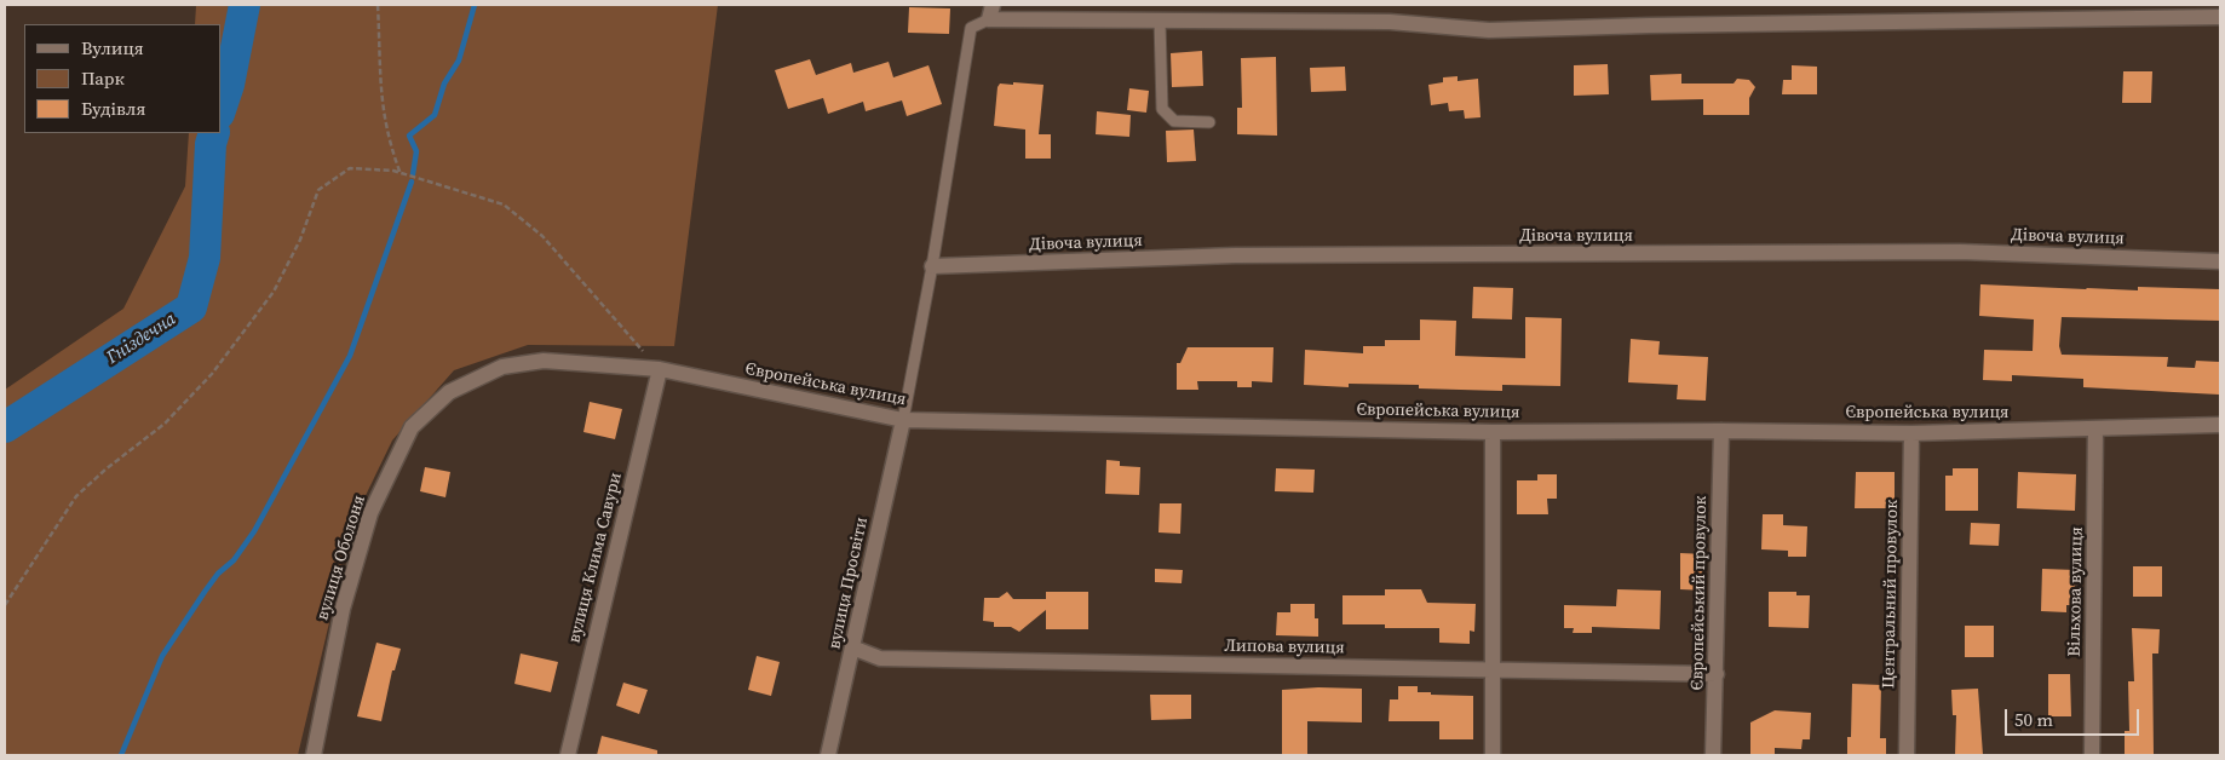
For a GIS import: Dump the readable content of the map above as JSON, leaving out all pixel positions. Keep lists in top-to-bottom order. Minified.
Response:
{"streets":{"street":["Дівоча вулиця","Європейська вулиця","вулиця Оболоня","вулиця Клима Савури","вулиця Просвіти","Вільхова вулиця","Європейський провулок","Центральний провулок","Липова вулиця"]},"crossings":[["Європейська вулиця","вулиця Оболоня"],["Європейська вулиця","вулиця Клима Савури"],["Європейська вулиця","вулиця Просвіти"],["Європейська вулиця","Вільхова вулиця"],["Європейська вулиця","Європейський провулок"],["Європейська вулиця","Центральний провулок"],["вулиця Оболоня","вулиця Клима Савури"],["вулиця Просвіти","Липова вулиця"],["Європейський провулок","Липова вулиця"]],"water":["Гніздечна"],"legend":["Вулиця","Парк","Будівля"],"scale_bar":"50 m"}
